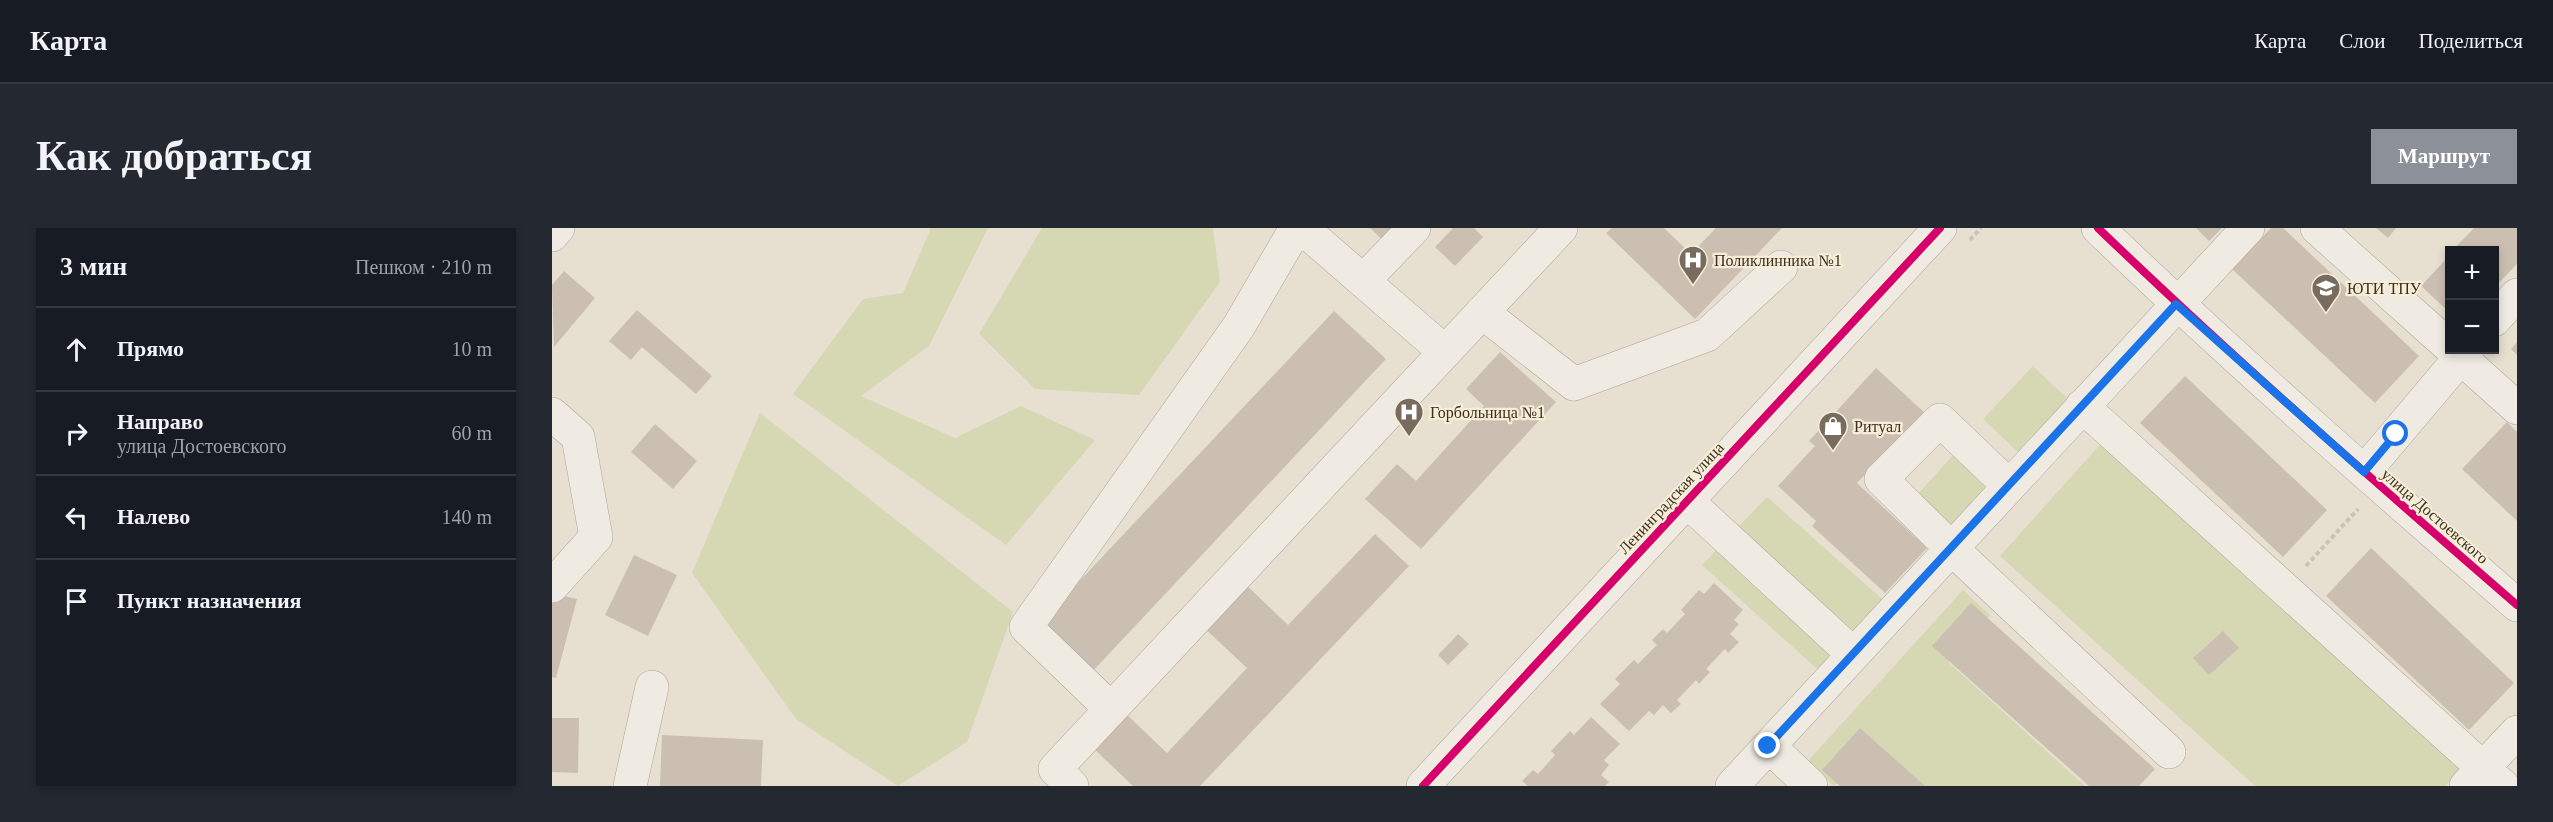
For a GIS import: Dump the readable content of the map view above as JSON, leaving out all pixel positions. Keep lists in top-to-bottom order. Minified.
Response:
{"streets":{"street":["Ленинградская улица","улица Достоевского"]},"places":{"hospital":["Поликлинника №1","Горбольница №1"],"school or university":["ЮТИ ТПУ"],"shop":["Ритуал"]},"page":{"header":"Карта","nav":["Карта","Слои","Поделиться"],"buttons":"Маршрут","title":"Как добраться","heading":["3 мин","Пешком · 210 m"],"map_buttons":["+","−"],"list":[["Прямо","10 m"],["Направо","улица Достоевского","60 m"],["Налево","140 m"],"Пункт назначения"]}}
